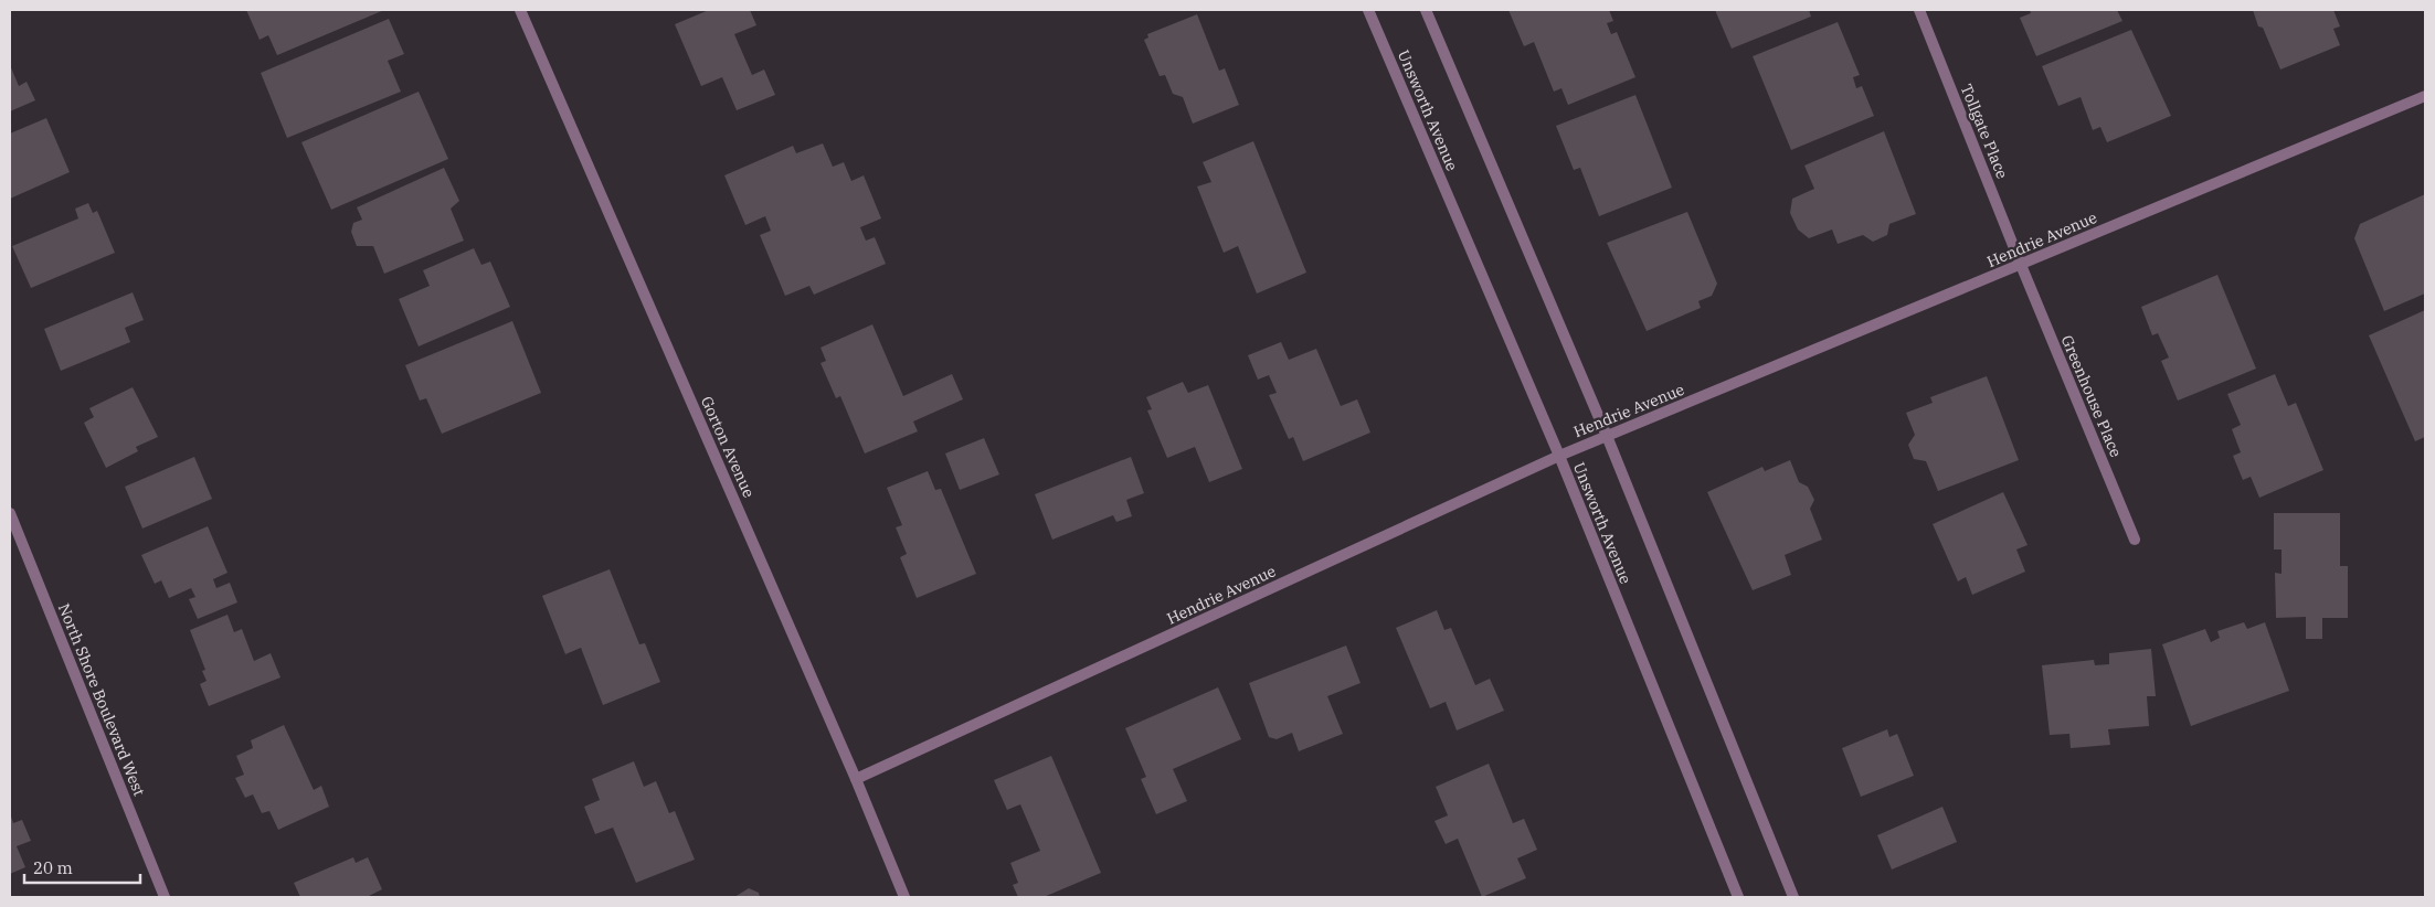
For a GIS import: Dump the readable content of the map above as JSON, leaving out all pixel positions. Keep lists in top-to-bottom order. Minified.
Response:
{"streets":{"street":["Unsworth Avenue","Tollgate Place","Hendrie Avenue","Greenhouse Place","Gorton Avenue","North Shore Boulevard West"]},"crossings":[["Unsworth Avenue","Hendrie Avenue"],["Tollgate Place","Hendrie Avenue"],["Tollgate Place","Greenhouse Place"],["Hendrie Avenue","Greenhouse Place"],["Hendrie Avenue","Gorton Avenue"]],"scale_bar":"20 m"}
